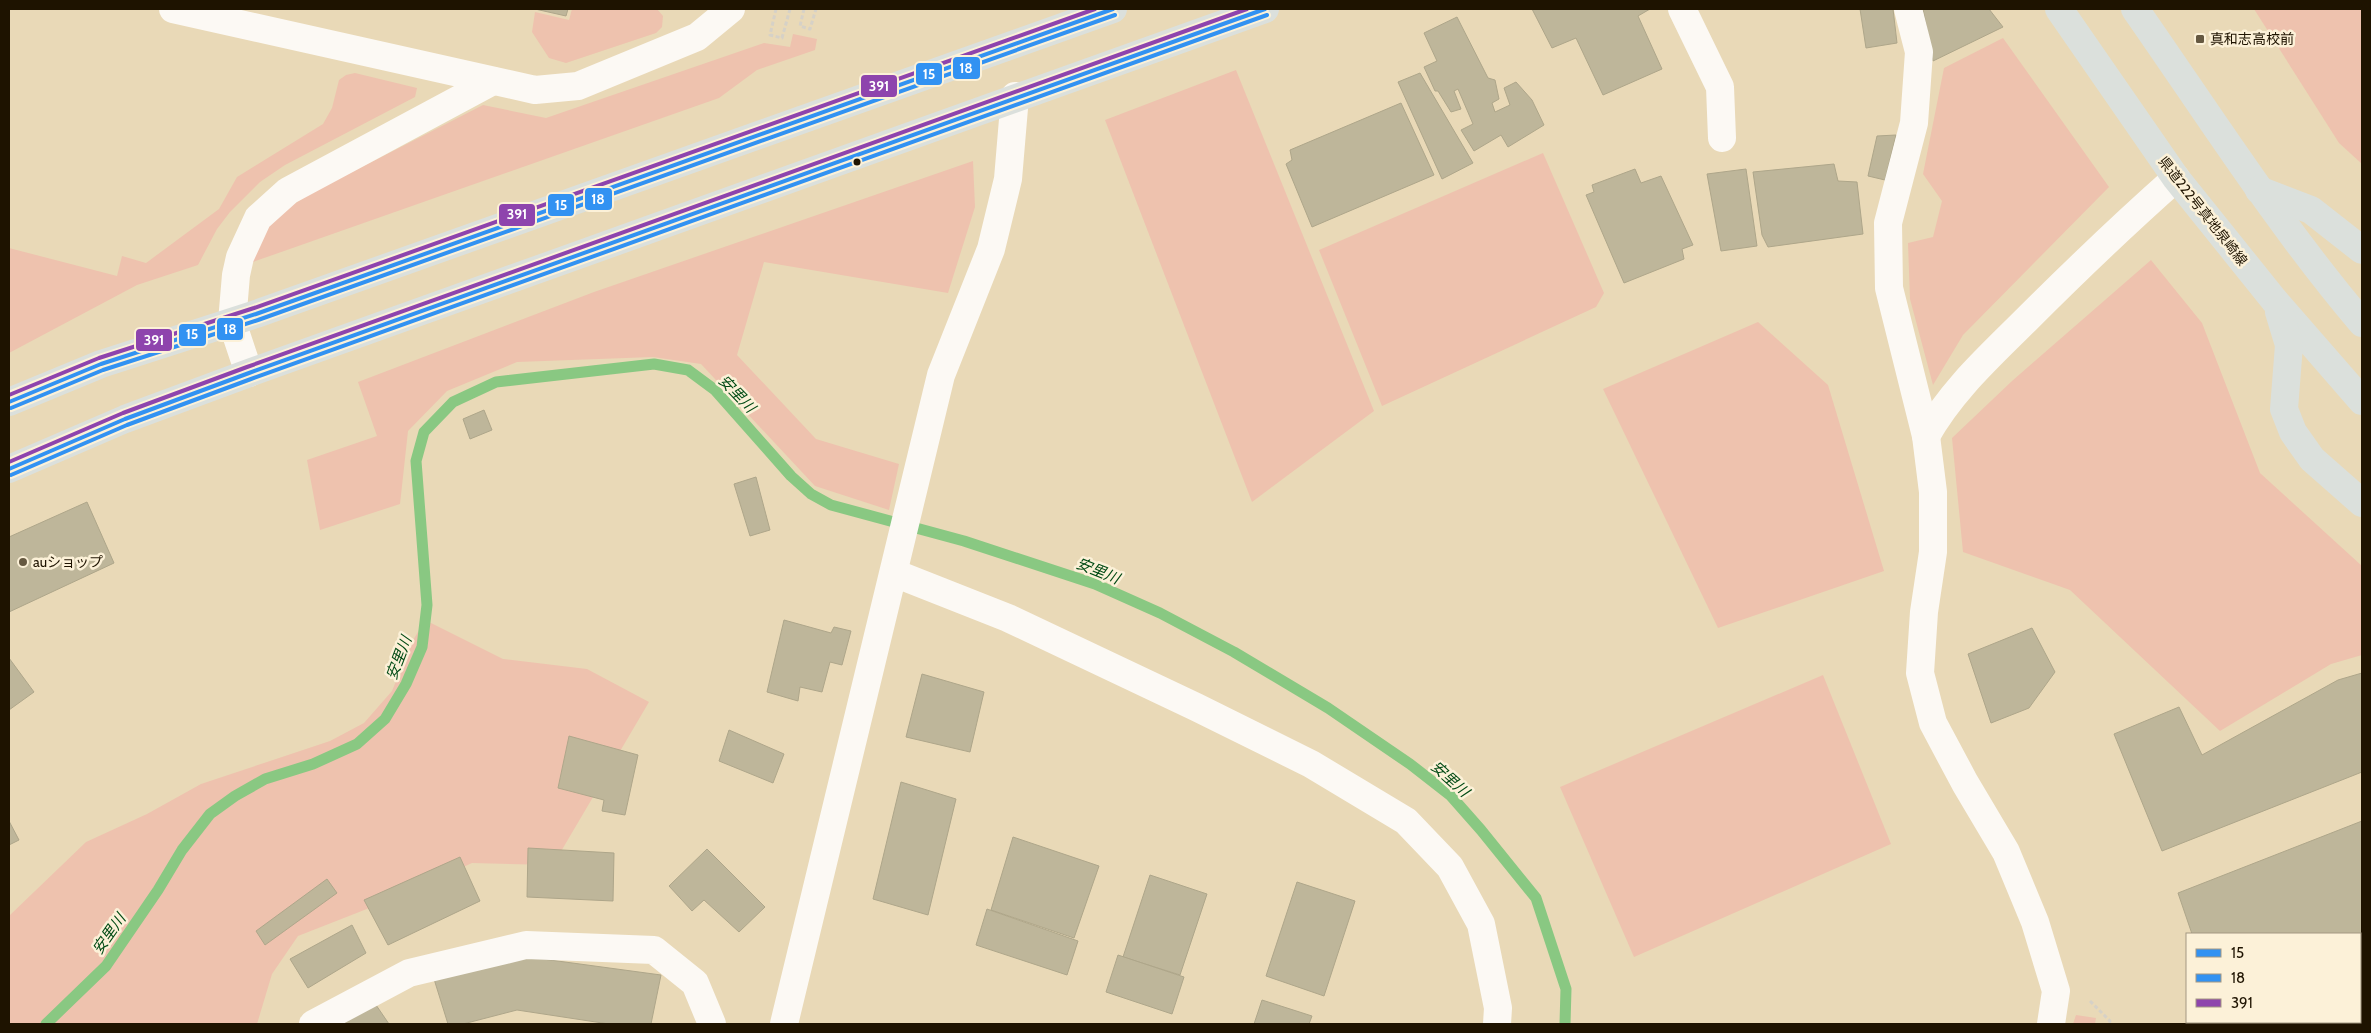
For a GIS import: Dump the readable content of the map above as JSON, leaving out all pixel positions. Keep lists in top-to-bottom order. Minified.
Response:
{"streets":{"main road":["県道222号真地泉崎線"]},"water":["安里川"],"places":{"transit":["真和志高校前"],"other":["auショップ"]},"lines":["transit line 15","transit line 391","transit line 18"],"legend":["15","18","391"]}
